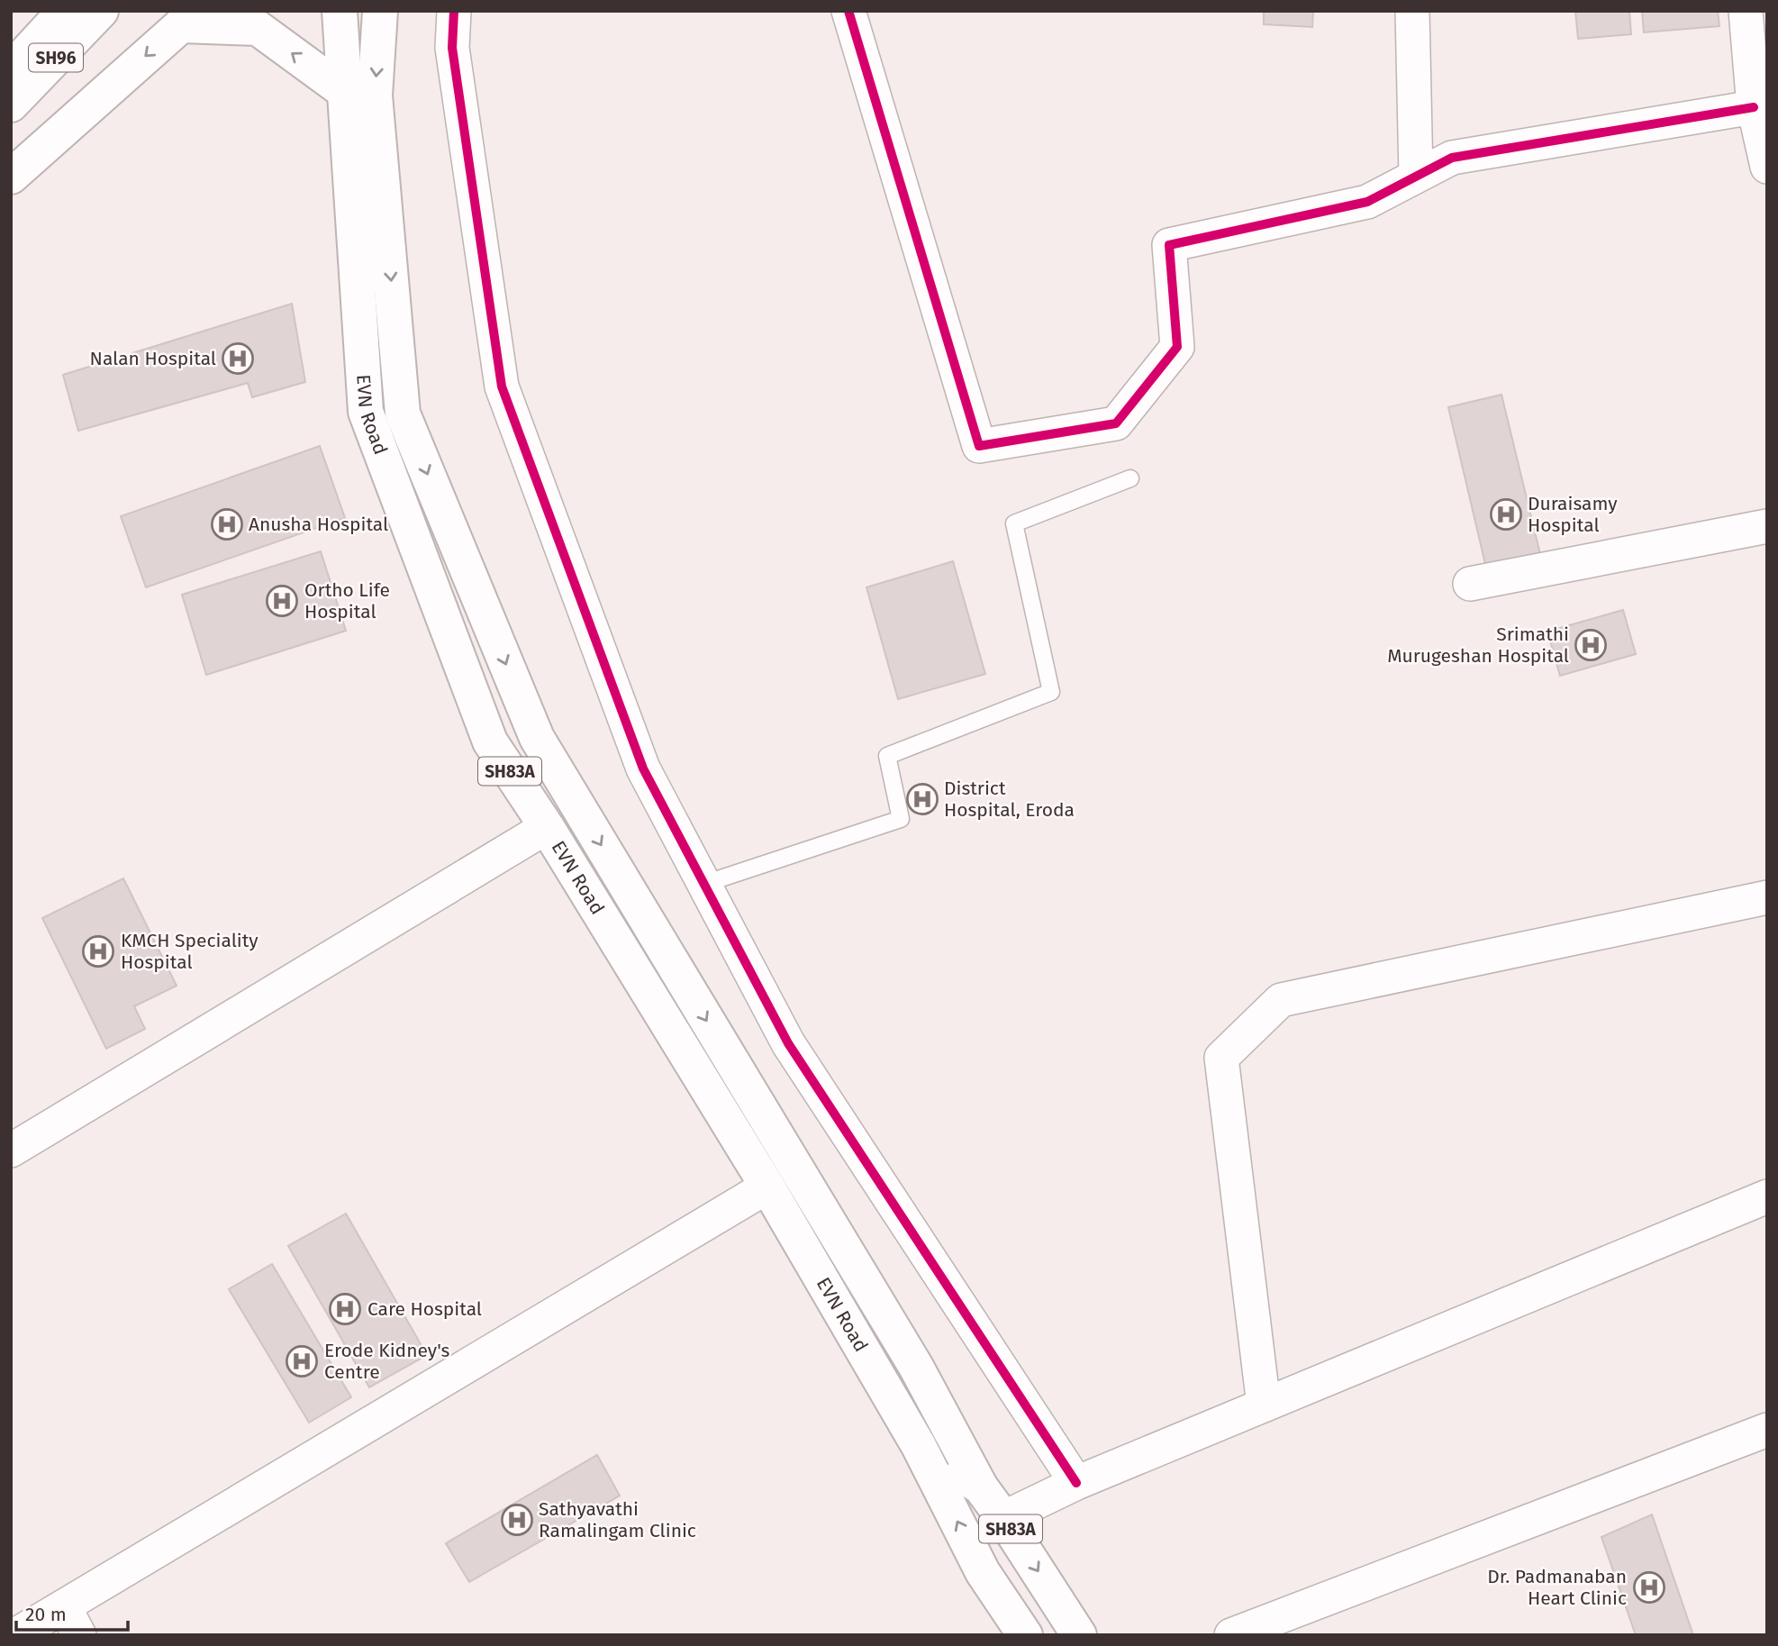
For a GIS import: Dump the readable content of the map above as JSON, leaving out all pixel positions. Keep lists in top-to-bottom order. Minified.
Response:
{"streets":{"main road":["SH96","EVN Road","SH83A"]},"places":{"hospital":["Nalan Hospital","Duraisamy Hospital","Anusha Hospital","Ortho Life Hospital","Srimathi Murugeshan Hospital","District Hospital, Eroda","KMCH Speciality Hospital","Care Hospital","Erode Kidney's Centre","Sathyavathi Ramalingam Clinic","Dr. Padmanaban Heart Clinic"]},"scale_bar":"20 m"}
